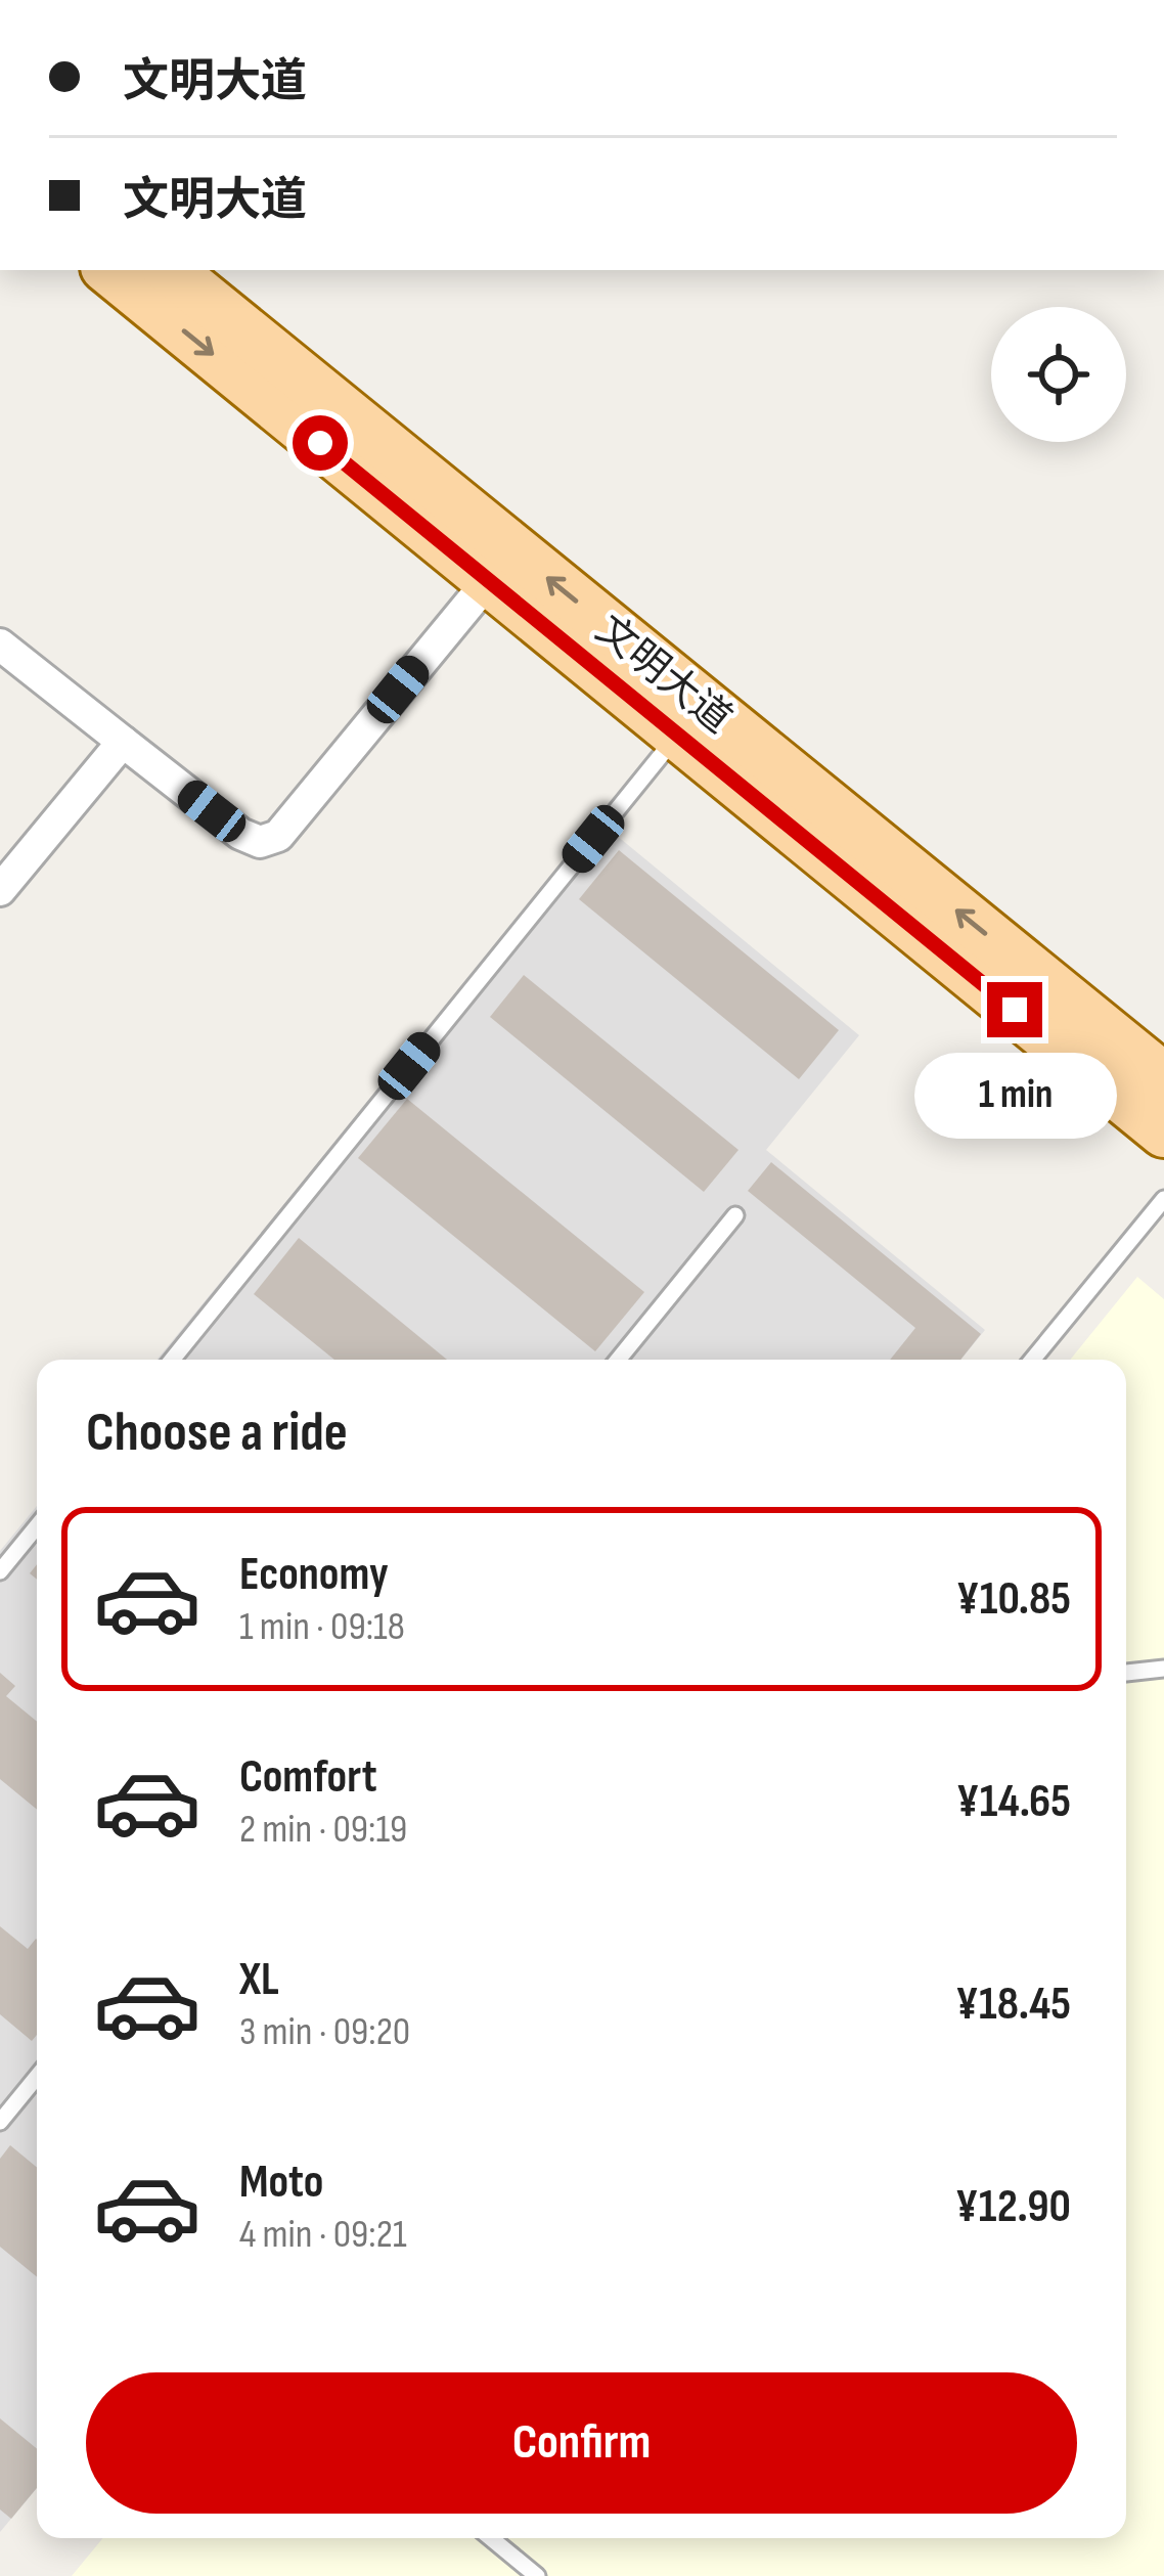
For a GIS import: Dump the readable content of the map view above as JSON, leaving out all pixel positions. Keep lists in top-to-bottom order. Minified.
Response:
{"streets":{"main road":["文明大道"]},"page":{"banner":["文明大道","文明大道"],"bubble":"1 min","heading":"Choose a ride","list":[{"name":"Economy","note":"1 min · 09:18","value":"¥10.85"},{"name":"Comfort","note":"2 min · 09:19","value":"¥14.65"},{"name":"XL","note":"3 min · 09:20","value":"¥18.45"},{"name":"Moto","note":"4 min · 09:21","value":"¥12.90"}],"buttons":"Confirm"}}
